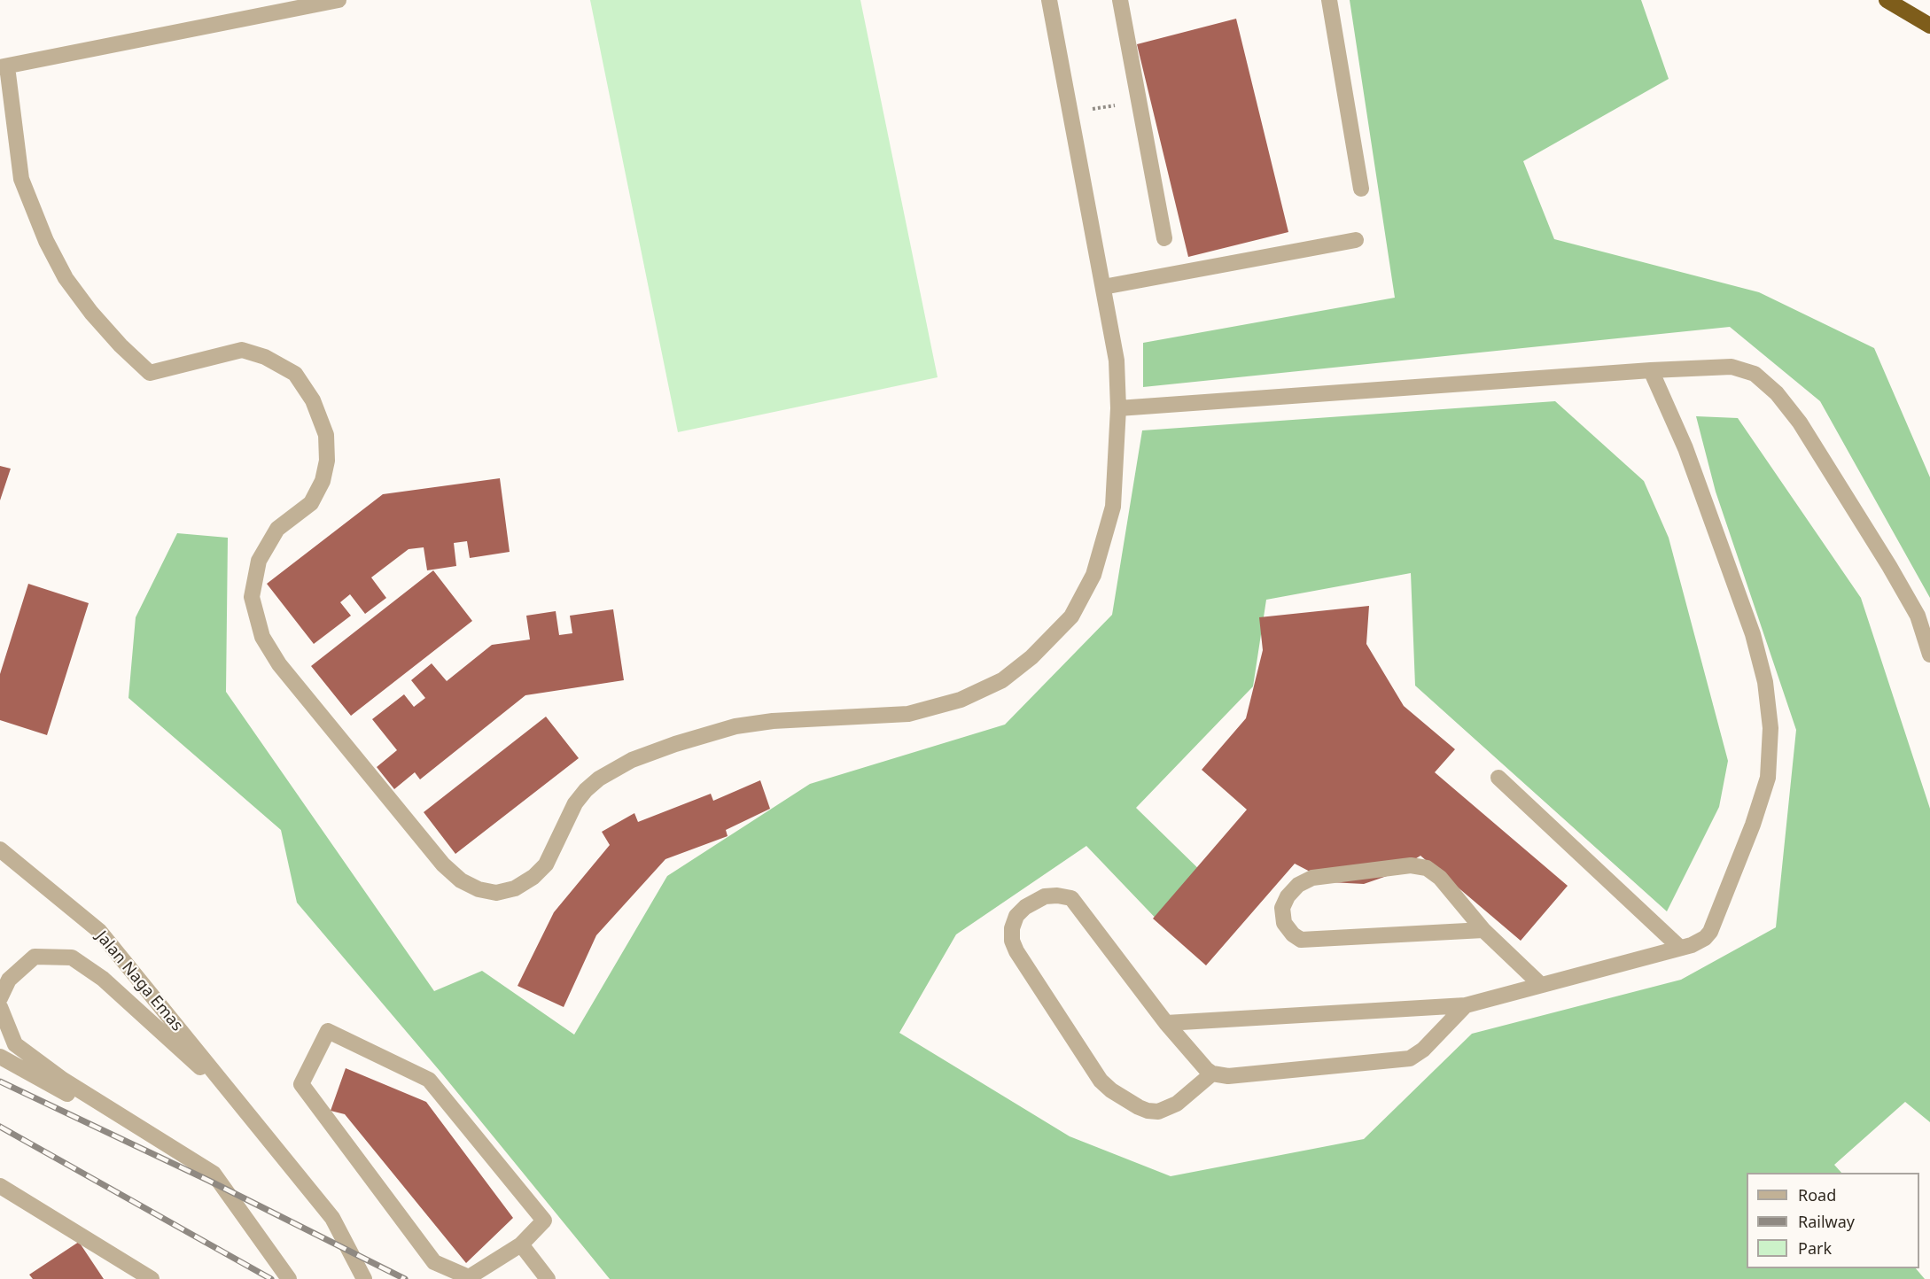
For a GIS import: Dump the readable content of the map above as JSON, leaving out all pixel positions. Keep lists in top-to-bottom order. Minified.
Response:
{"streets":{"street":["Jalan Naga Emas"]},"legend":["Road","Railway","Park"]}
